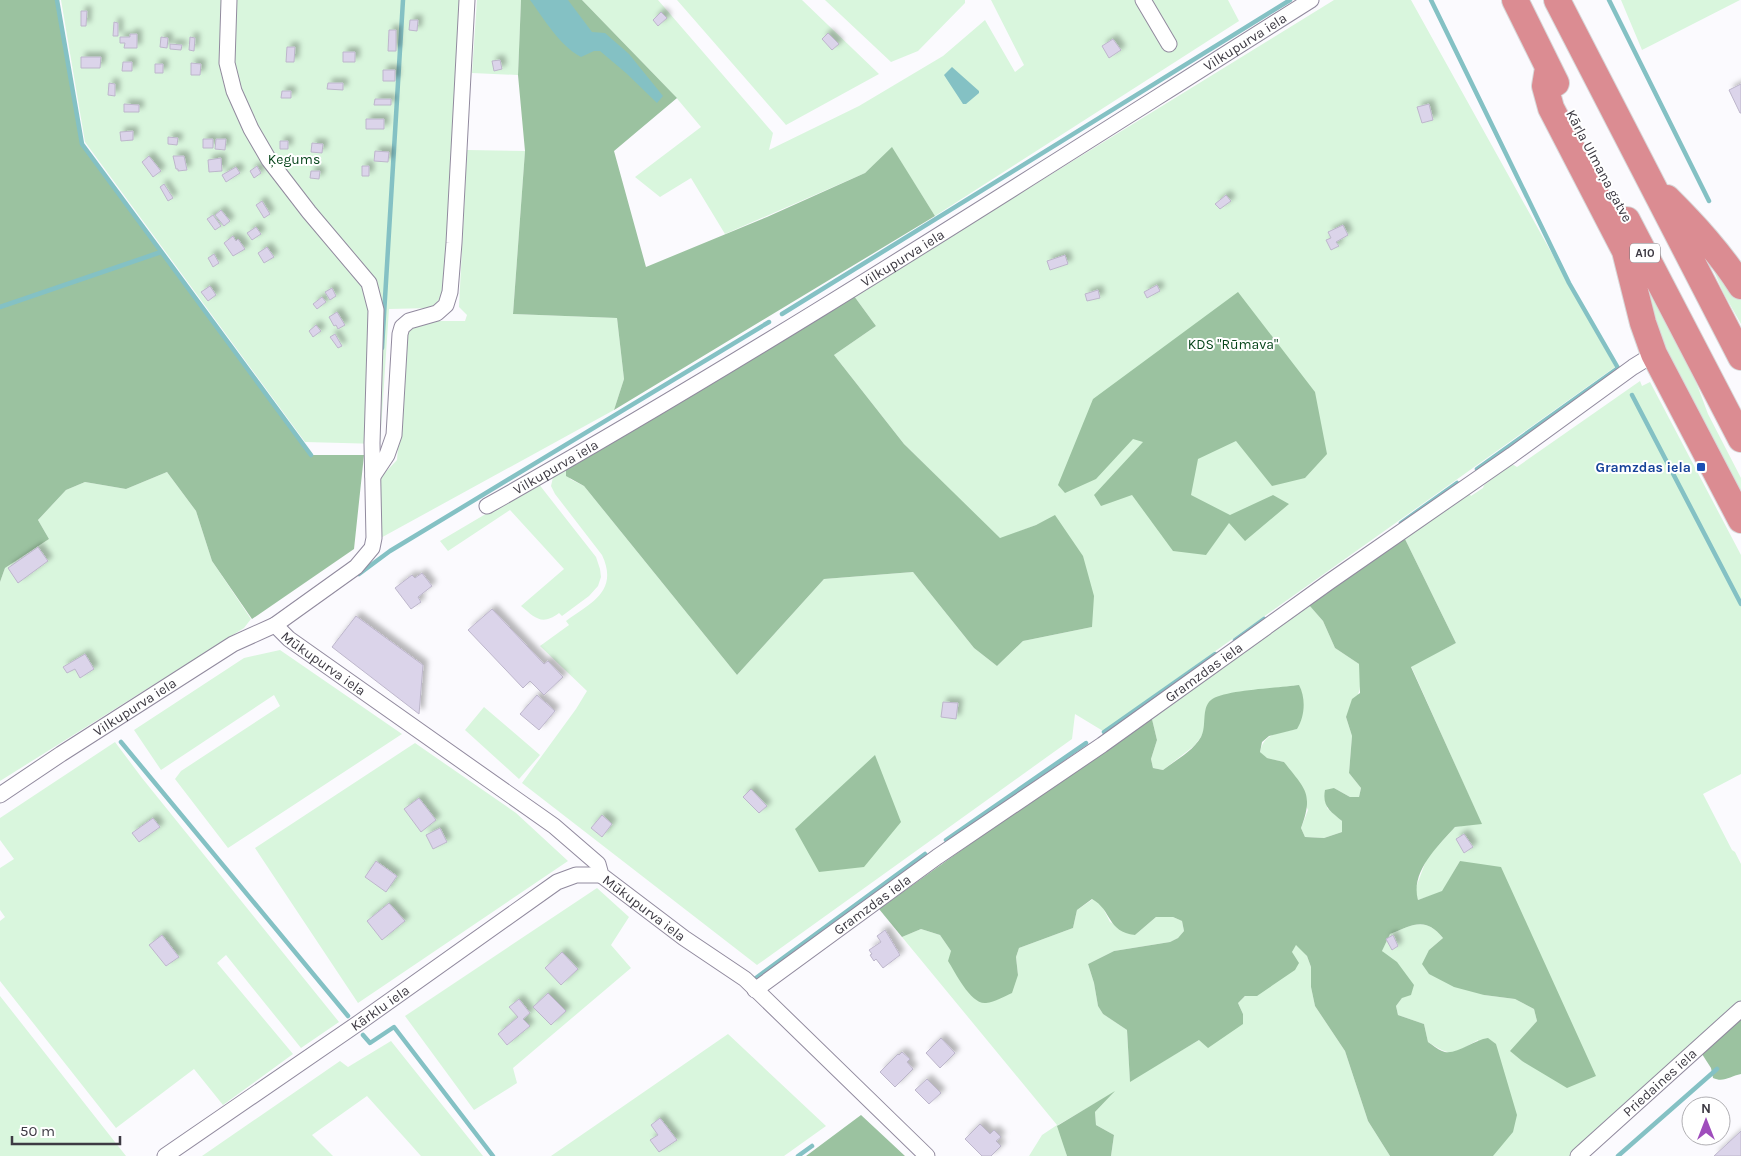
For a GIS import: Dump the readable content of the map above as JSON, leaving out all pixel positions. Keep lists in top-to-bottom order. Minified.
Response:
{"streets":{"highway":["Kārļa Ulmaņa gatve","A10"],"street":["Vilkupurva iela","Mūkupurva iela","Gramzdas iela","Kārklu iela","Priedaines iela"]},"crossings":[["Vilkupurva iela","Mūkupurva iela"],["Mūkupurva iela","Gramzdas iela"],["Mūkupurva iela","Kārklu iela"]],"parks":["Ķegums","KDS \"Rūmava\""],"places":{"transit":["Gramzdas iela"]},"scale_bar":"50 m","north":"top"}
